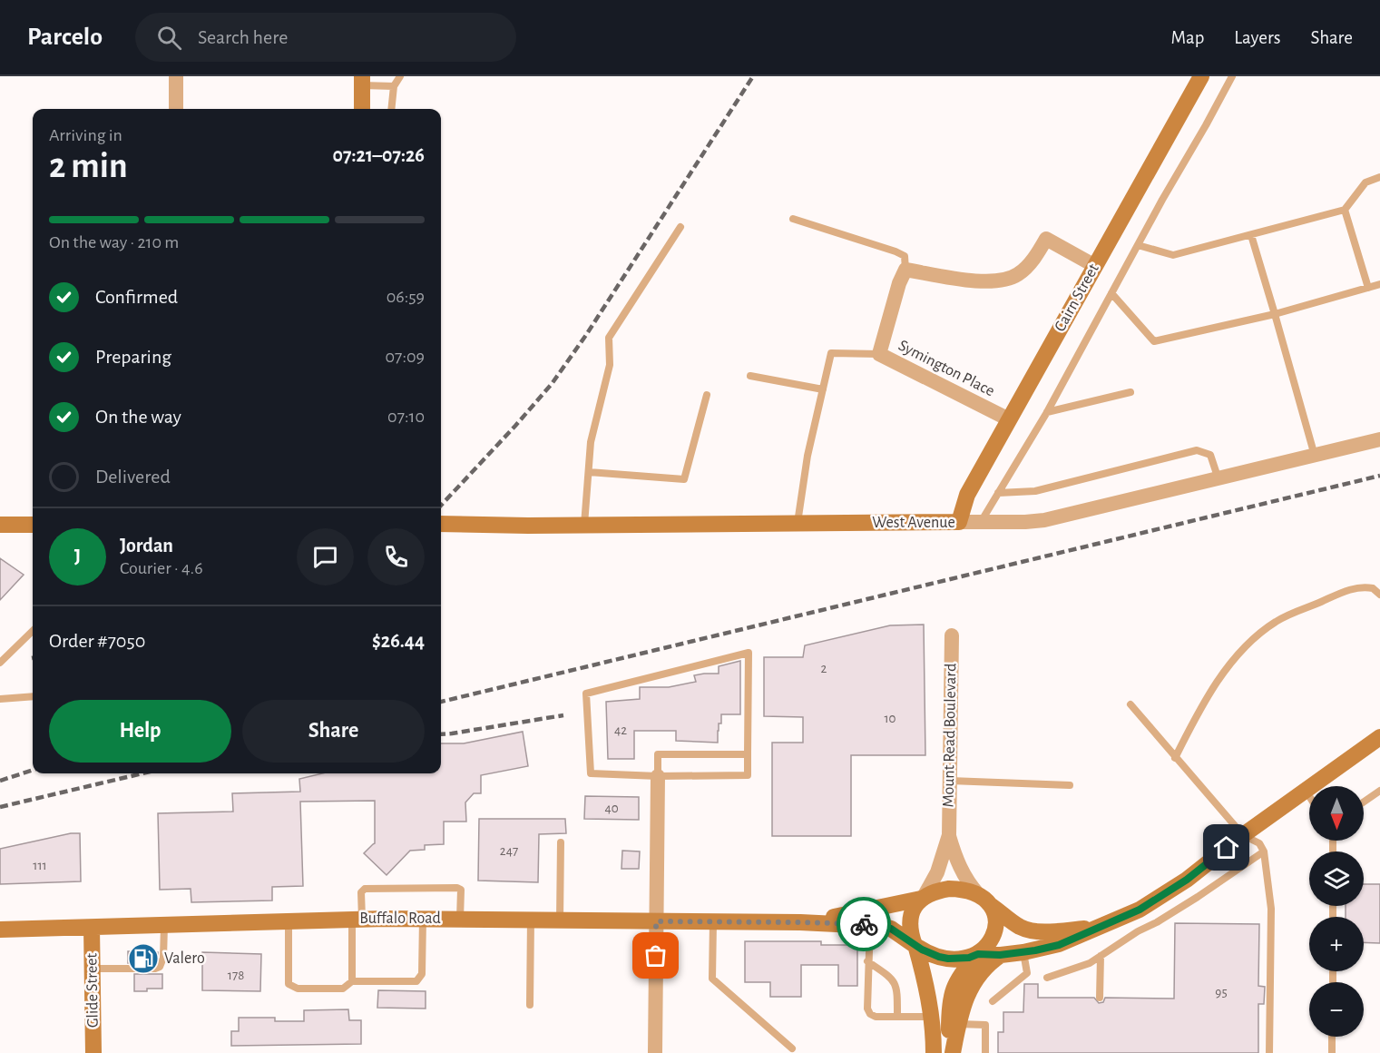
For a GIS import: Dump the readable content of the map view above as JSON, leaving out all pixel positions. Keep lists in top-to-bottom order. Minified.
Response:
{"streets":{"main road":["Cairn Street","West Avenue","Buffalo Road","Glide Street"],"street":["Symington Place","Mount Read Boulevard"]},"crossings":[["Cairn Street","Symington Place"],["Cairn Street","West Avenue"],["Buffalo Road","Glide Street"]],"places":{"fuel station":["Valero"]},"house_numbers":["2","10","42","40","247","111","178","95"],"north":"bottom","page":{"header":"Parcelo","search":"Search here","nav":["Map","Layers","Share"],"heading":["2 min","Arriving in","07:21–07:26"],"panel":["Jordan","Courier · 4.6","Order #7050","$26.44"],"bar":"On the way · 210 m","list":[["Confirmed","06:59"],["Preparing","07:09"],["On the way","07:10"],"Delivered"],"round":"J","buttons":["Help","Share"],"map_buttons":["+","−"]}}
